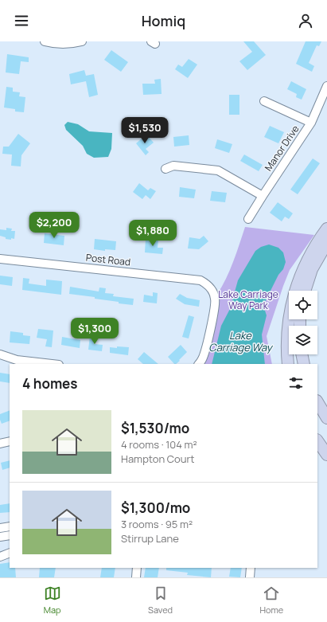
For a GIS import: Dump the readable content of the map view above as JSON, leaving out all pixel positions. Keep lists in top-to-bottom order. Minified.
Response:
{"streets":{"street":["Manor Drive","Post Road"]},"water":["Lake Carriage Way"],"parks":["Lake Carriage Way Park"],"page":{"header":"Homiq","price":["$1,530","$2,200","$1,880","$1,300"],"heading":"4 homes","list":[{"name":"$1,530/mo","note":"4 rooms · 104 m² · Hampton Court"},{"name":"$1,300/mo","note":"3 rooms · 95 m² · Stirrup Lane"}],"tabs":["Map","Saved","Home"]}}
